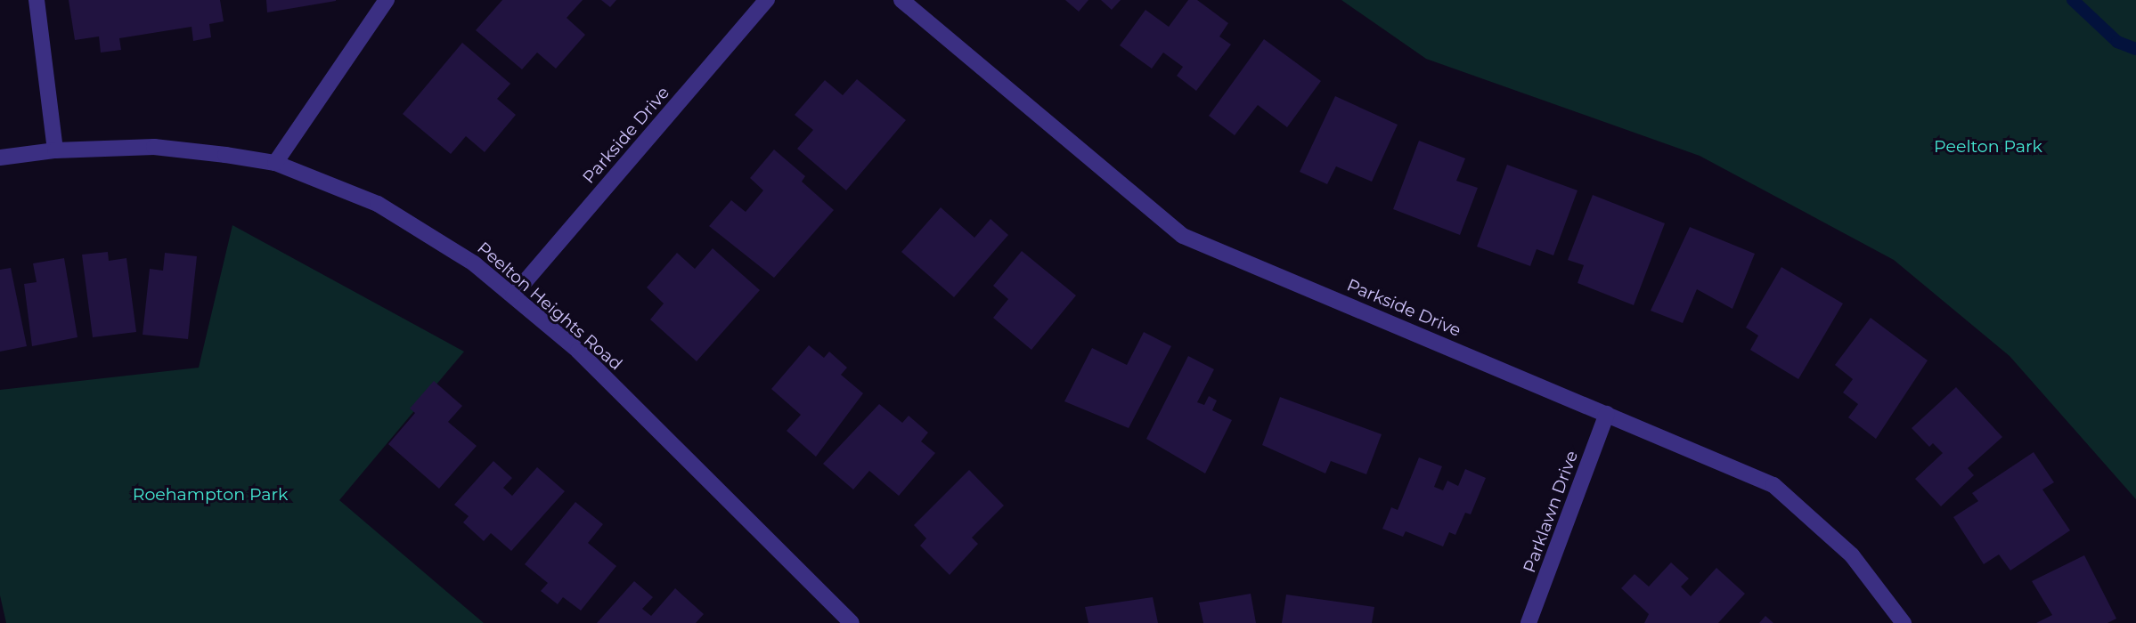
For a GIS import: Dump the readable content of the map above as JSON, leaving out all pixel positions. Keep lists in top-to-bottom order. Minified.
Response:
{"streets":{"street":["Parkside Drive","Peelton Heights Road","Parklawn Drive"]},"crossings":[["Parkside Drive","Peelton Heights Road"],["Parkside Drive","Parklawn Drive"]],"parks":["Peelton Park","Roehampton Park"]}
